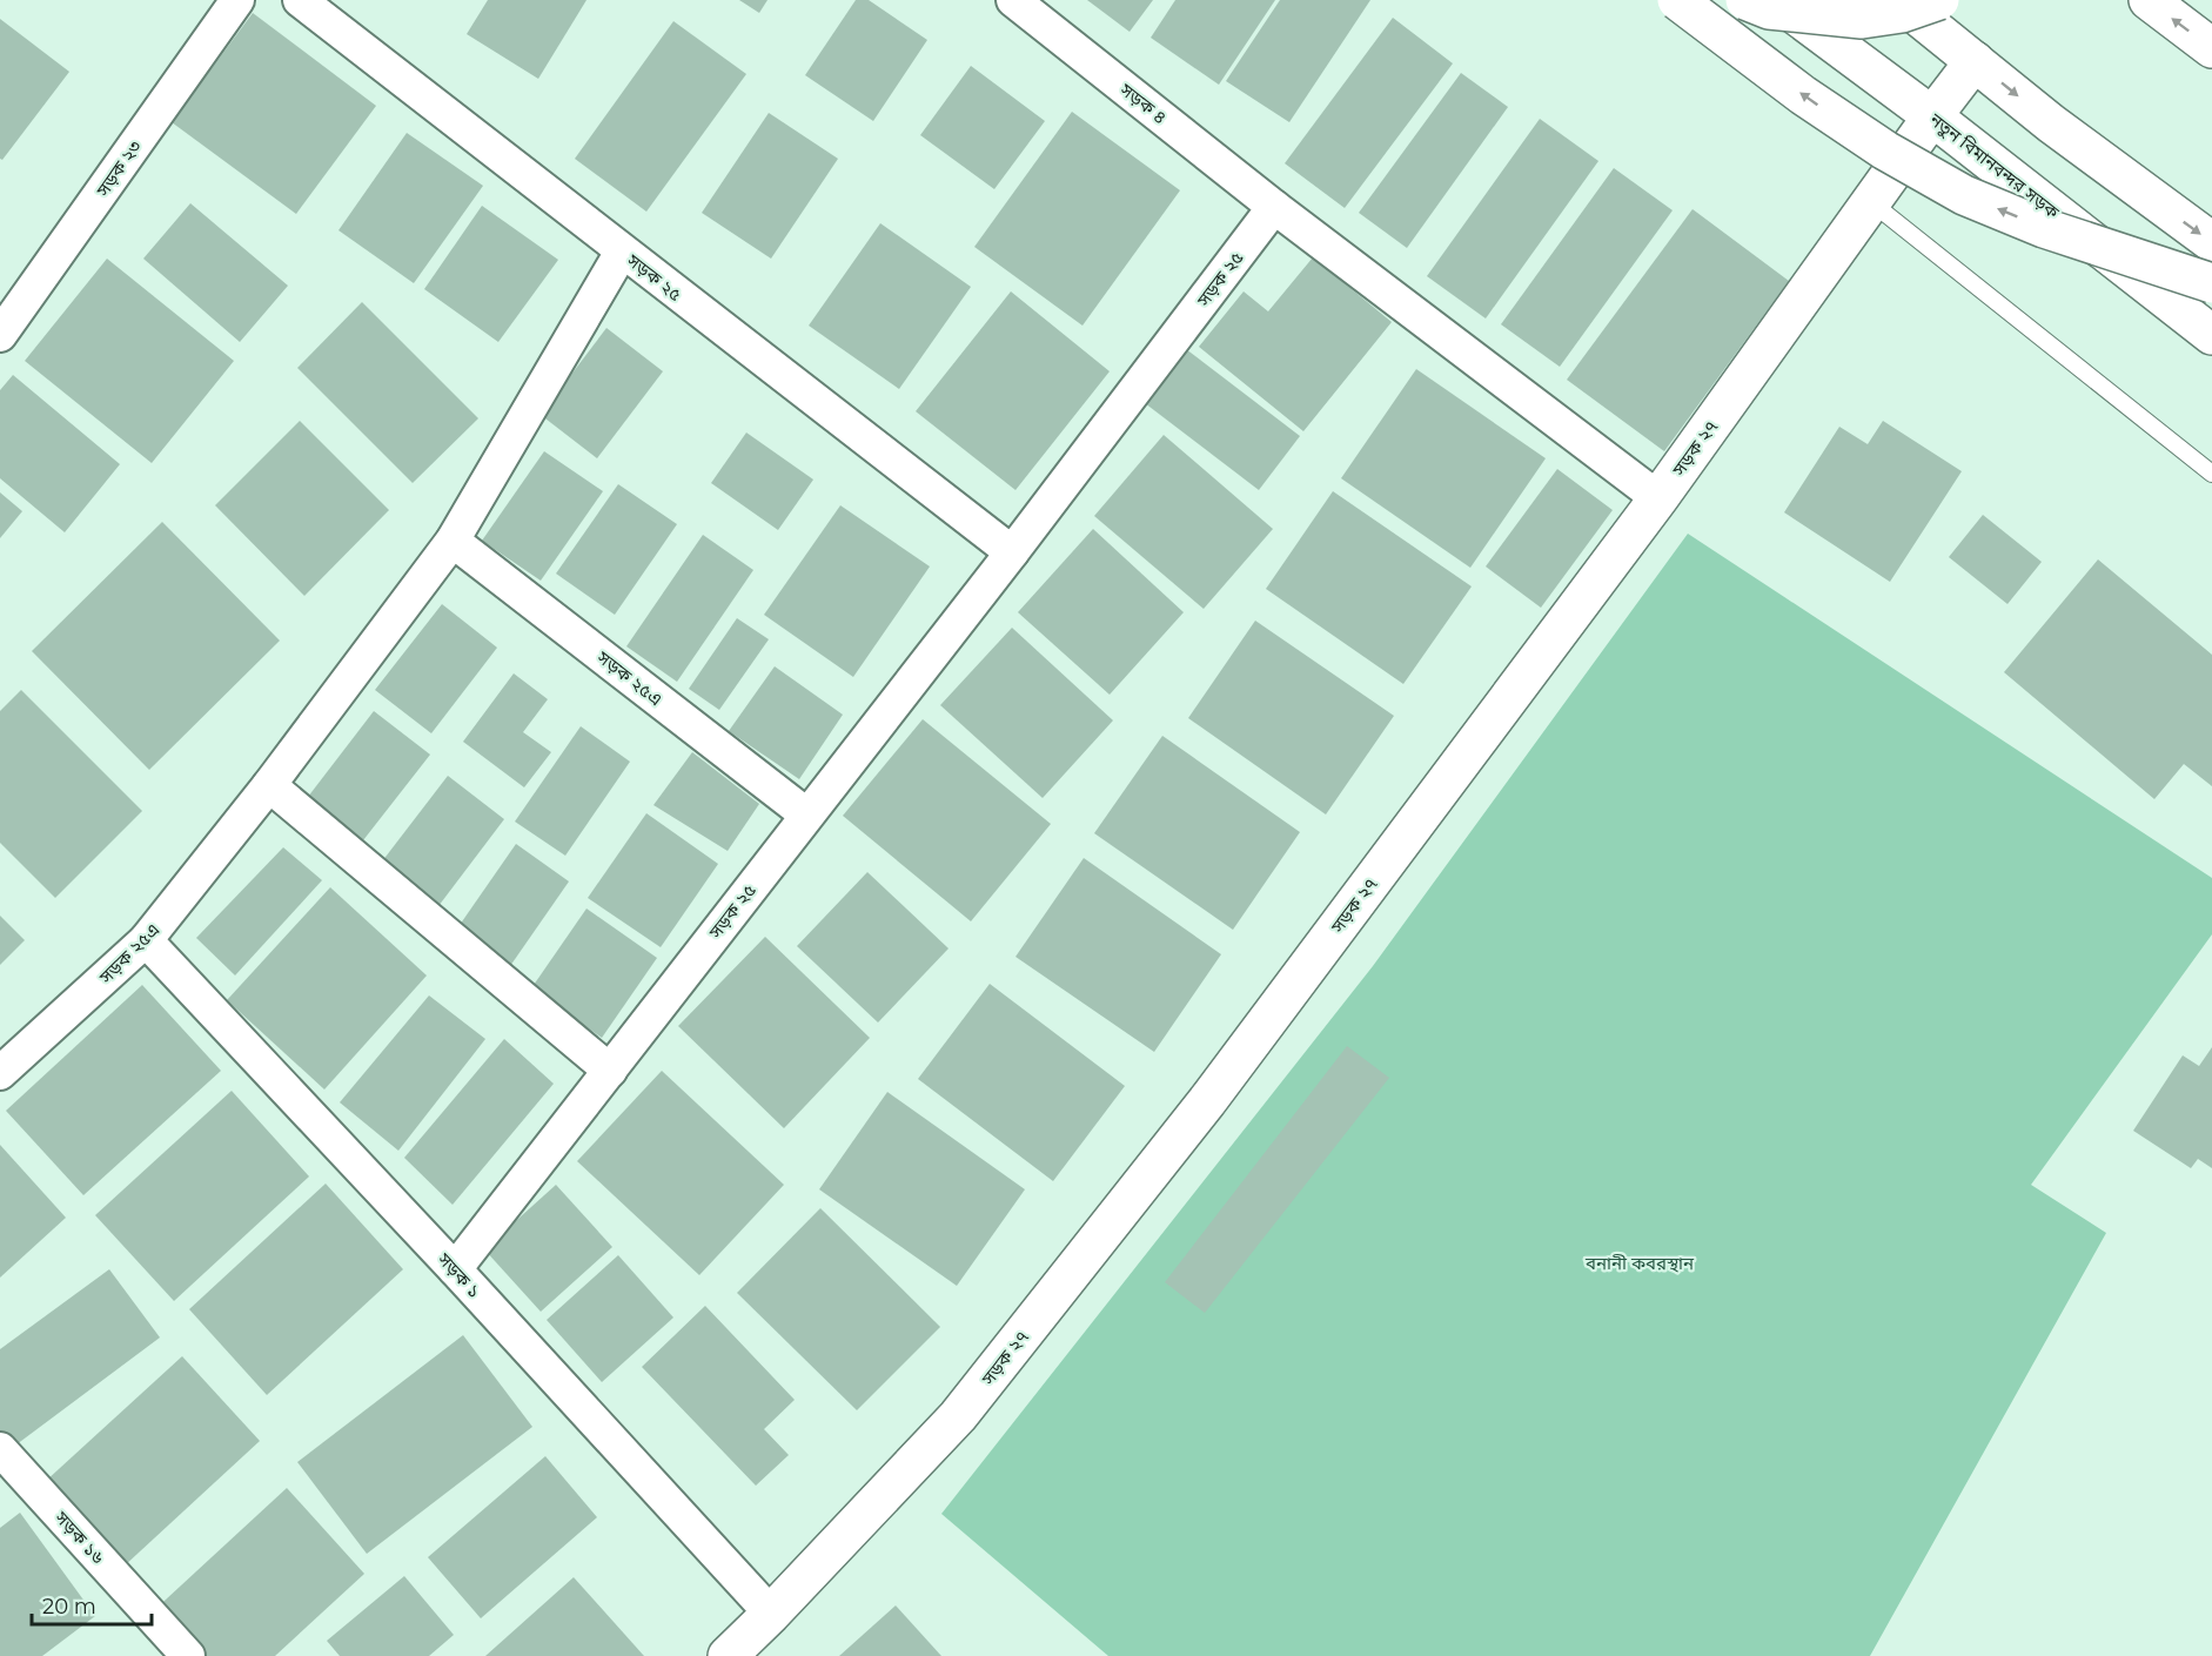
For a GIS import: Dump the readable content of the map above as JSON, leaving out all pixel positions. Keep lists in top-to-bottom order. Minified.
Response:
{"streets":{"main road":["নতুন বিমানবন্দর সড়ক","সড়ক ২৭"],"street":["সড়ক ৪","সড়ক ২৩","সড়ক ২৫","সড়ক ২৫এ","সড়ক ১","সড়ক ১৬"]},"crossings":[["সড়ক ৪","সড়ক ২৫"],["সড়ক ৪","সড়ক ২৭"],["নতুন বিমানবন্দর সড়ক","সড়ক ২৭"],["সড়ক ২৫","সড়ক ২৫এ"],["সড়ক ২৫","সড়ক ১"],["সড়ক ২৭","সড়ক ১"],["সড়ক ২৫এ","সড়ক ১"]],"parks":["বনানী কবরস্থান"],"scale_bar":"20 m"}
